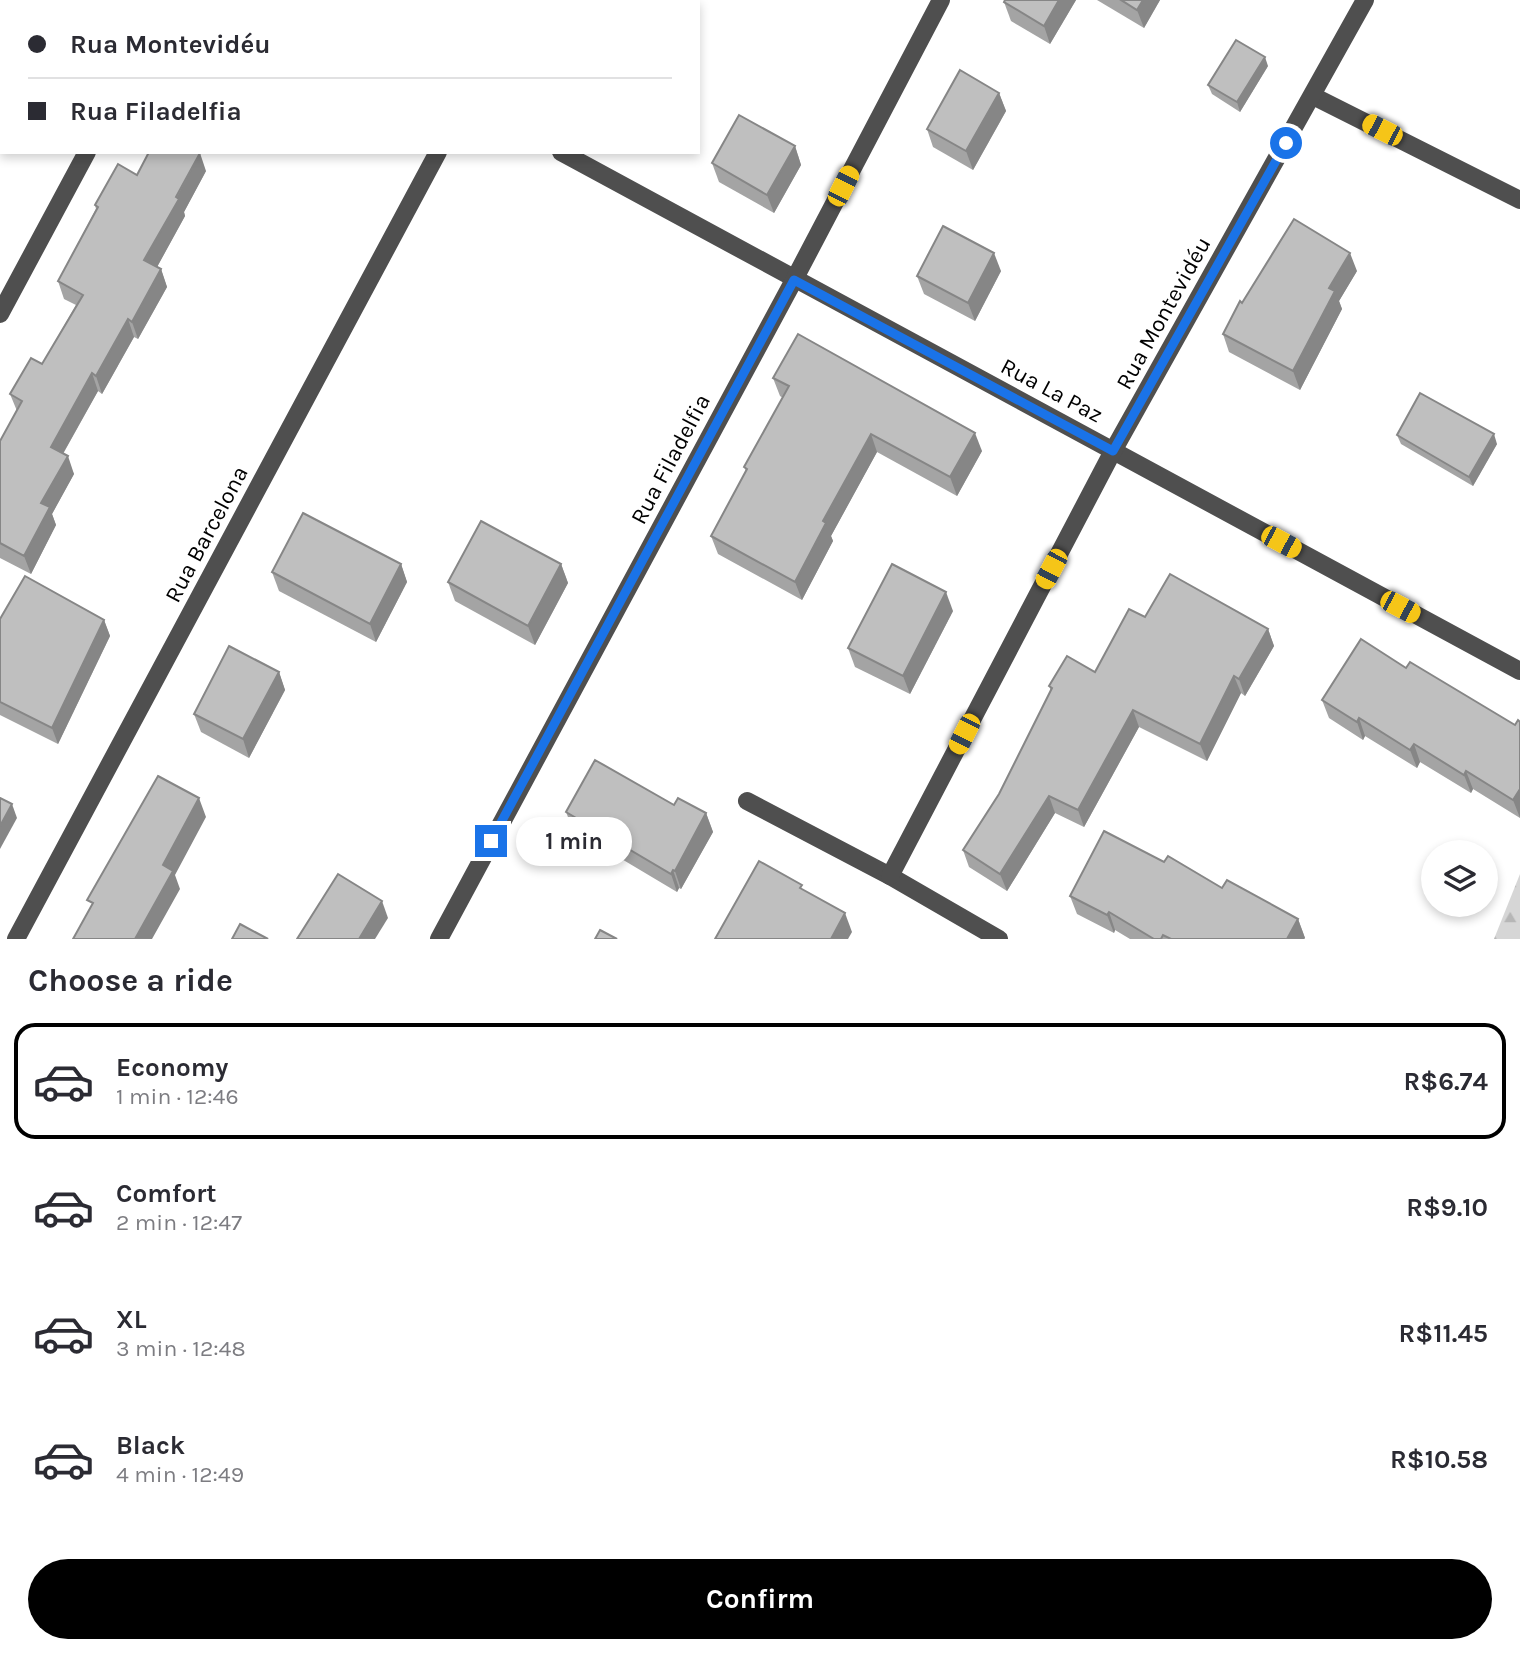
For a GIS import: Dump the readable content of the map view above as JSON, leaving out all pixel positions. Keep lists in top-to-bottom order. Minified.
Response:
{"streets":{"street":["Rua Montevidéu","Rua La Paz","Rua Filadelfia","Rua Barcelona"]},"crossings":[["Rua Montevidéu","Rua La Paz"],["Rua La Paz","Rua Filadelfia"]],"page":{"banner":["Rua Montevidéu","Rua Filadelfia"],"bubble":"1 min","heading":"Choose a ride","list":[{"name":"Economy","note":"1 min · 12:46","value":"R$6.74"},{"name":"Comfort","note":"2 min · 12:47","value":"R$9.10"},{"name":"XL","note":"3 min · 12:48","value":"R$11.45"},{"name":"Black","note":"4 min · 12:49","value":"R$10.58"}],"buttons":"Confirm"}}
